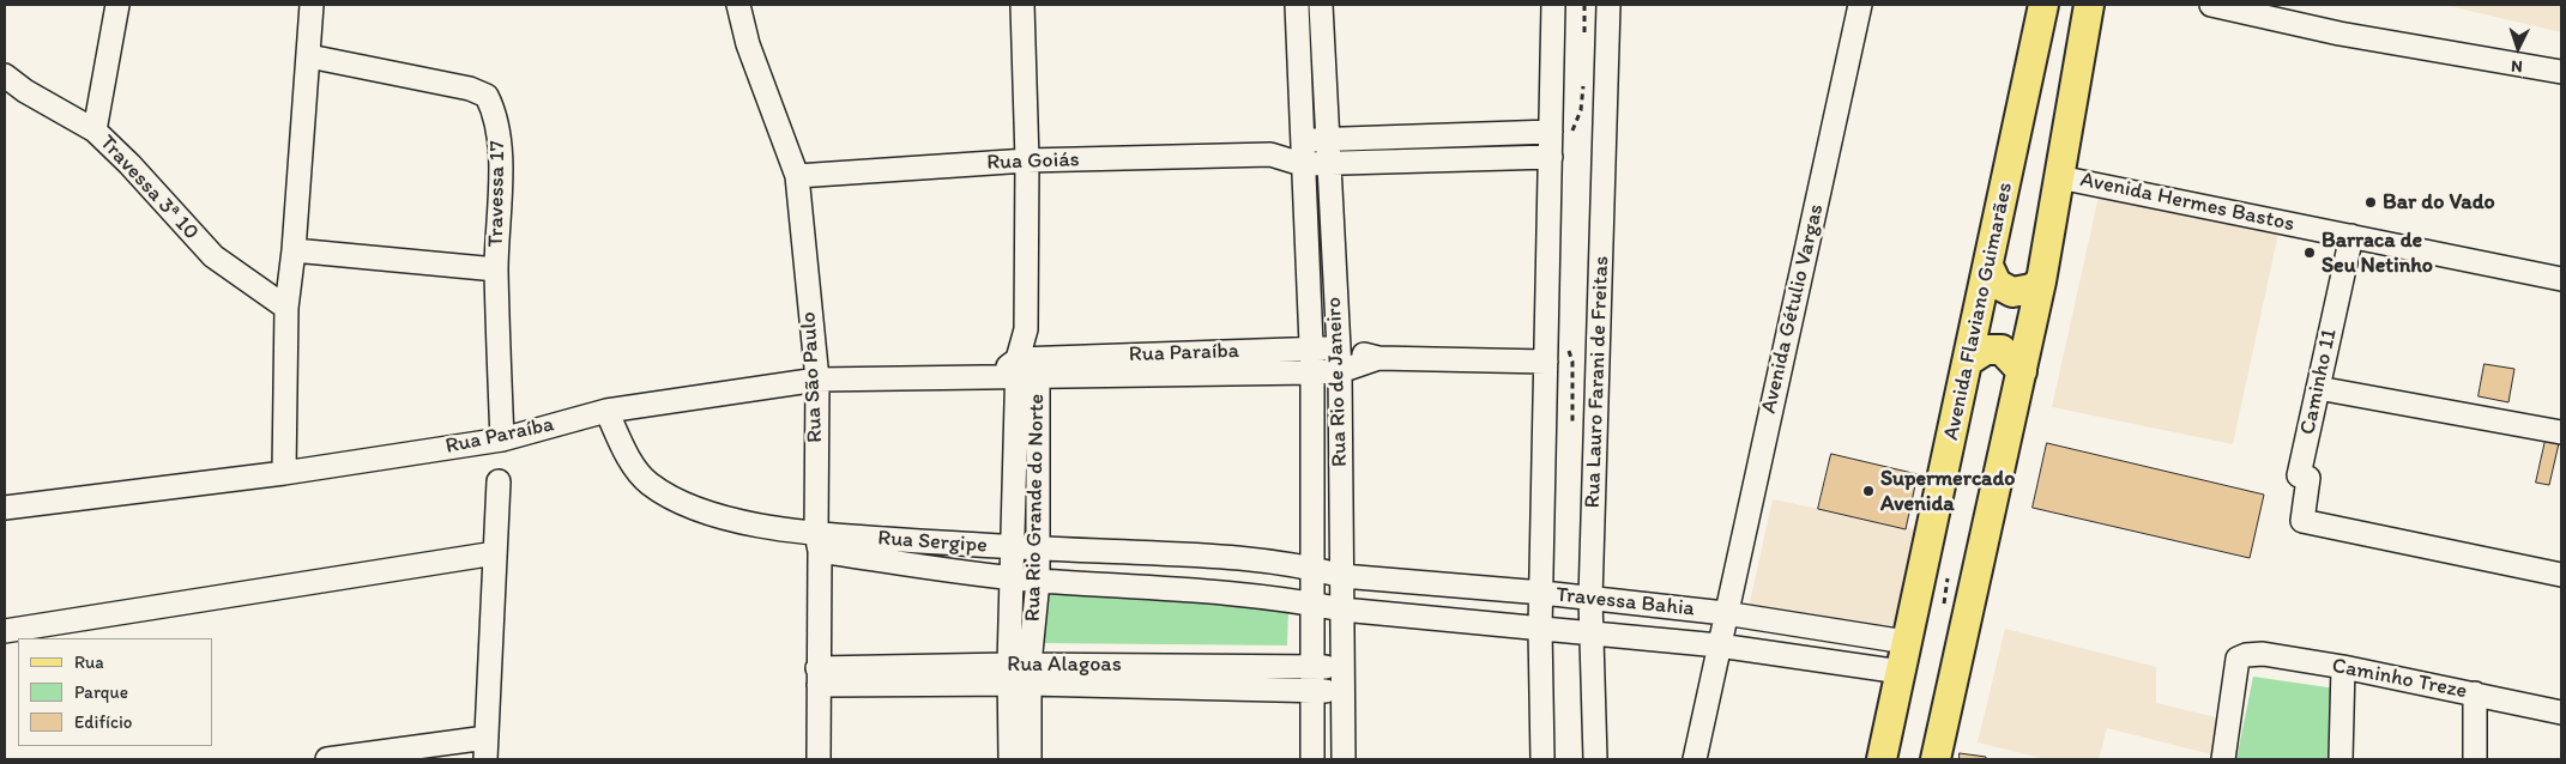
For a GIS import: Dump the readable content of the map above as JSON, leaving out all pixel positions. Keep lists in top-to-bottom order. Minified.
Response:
{"streets":{"main road":["Avenida Flaviano Guimarães"],"street":["Rua Goiás","Travessa 3ª 10","Travessa 17","Avenida Hermes Bastos","Avenida Gétulio Vargas","Rua Paraíba","Rua São Paulo","Rua Rio de Janeiro","Rua Lauro Farani de Freitas","Caminho 11","Rua Rio Grande do Norte","Rua Sergipe","Travessa Bahia","Rua Alagoas","Caminho Treze"]},"crossings":[["Rua Goiás","Rua São Paulo"],["Rua Goiás","Rua Rio de Janeiro"],["Rua Goiás","Rua Rio Grande do Norte"],["Travessa 17","Rua Paraíba"],["Avenida Hermes Bastos","Caminho 11"],["Avenida Gétulio Vargas","Travessa Bahia"],["Avenida Flaviano Guimarães","Travessa Bahia"],["Rua Paraíba","Rua São Paulo"],["Rua Paraíba","Rua Rio de Janeiro"],["Rua Paraíba","Rua Rio Grande do Norte"],["Rua Paraíba","Rua Sergipe"],["Rua São Paulo","Rua Sergipe"],["Rua São Paulo","Rua Alagoas"],["Rua Rio de Janeiro","Rua Sergipe"],["Rua Rio de Janeiro","Travessa Bahia"],["Rua Rio de Janeiro","Rua Alagoas"],["Rua Lauro Farani de Freitas","Travessa Bahia"],["Rua Rio Grande do Norte","Rua Sergipe"],["Rua Rio Grande do Norte","Rua Alagoas"],["Rua Sergipe","Travessa Bahia"]],"places":["Bar do Vado","Barraca de Seu Netinho","Supermercado Avenida"],"legend":["Rua","Parque","Edifício"],"north":"bottom"}
